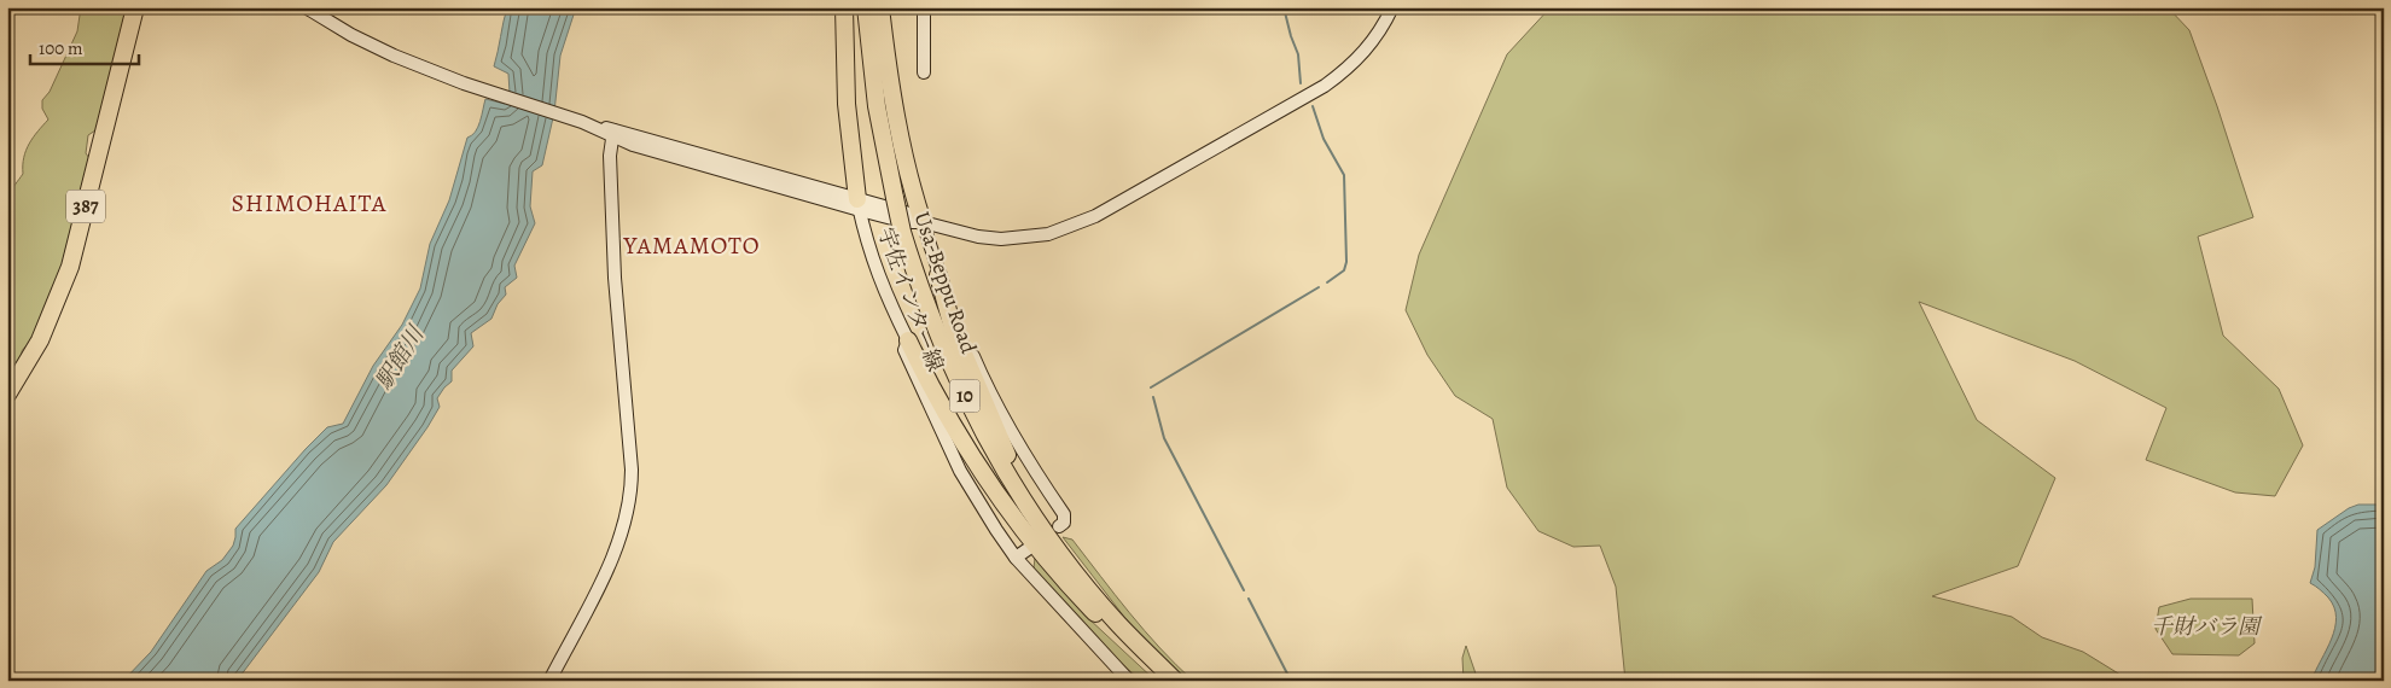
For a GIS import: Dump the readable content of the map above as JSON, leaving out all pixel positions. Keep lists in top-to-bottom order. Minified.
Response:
{"streets":{"highway":["387","Usa-Beppu Road","10"],"main road":["宇佐インター線"]},"districts":["SHIMOHAITA","YAMAMOTO"],"water":["駅館川"],"parks":["千財バラ園"],"scale_bar":"100 m"}
